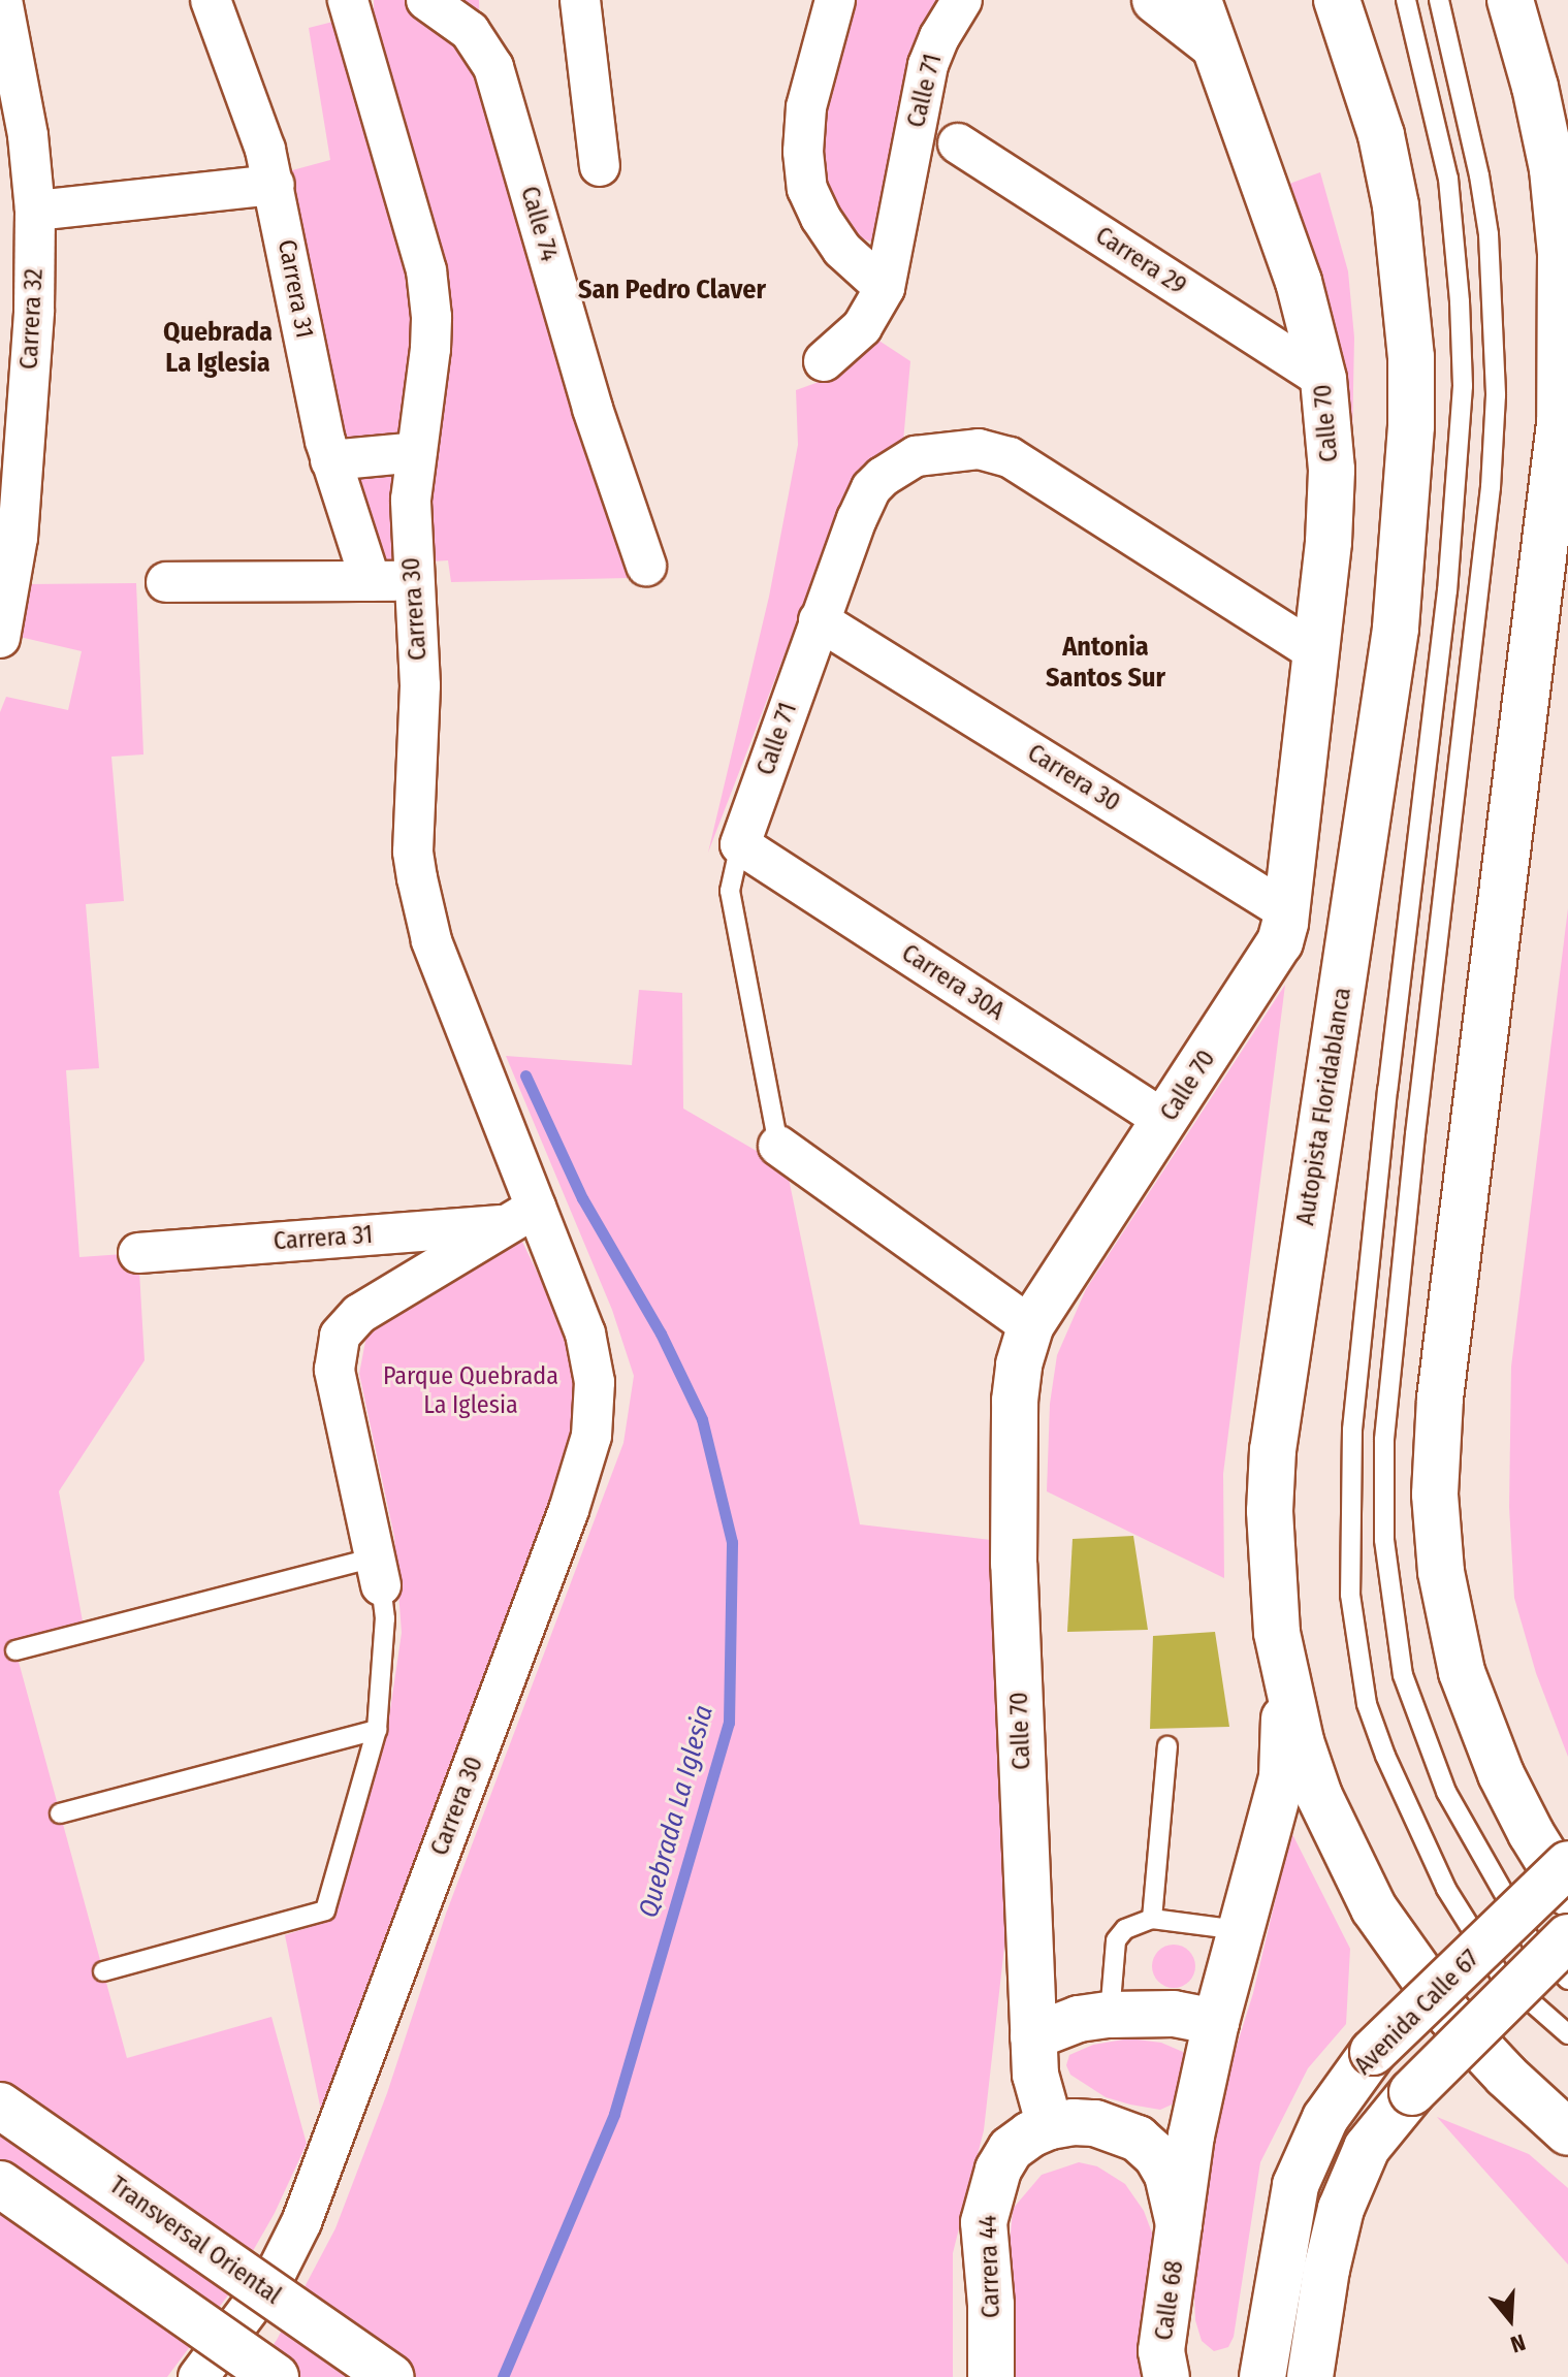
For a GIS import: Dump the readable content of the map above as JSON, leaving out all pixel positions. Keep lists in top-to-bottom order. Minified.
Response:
{"streets":{"main road":["Calle 70","Autopista Floridablanca","Avenida Calle 67","Transversal Oriental","Carrera 44","Calle 68"],"street":["Calle 71","Calle 74","Carrera 29","Carrera 31","Carrera 32","Carrera 30","Carrera 30A"]},"crossings":[["Calle 71","Calle 70"],["Calle 71","Carrera 30"],["Calle 71","Carrera 30A"],["Carrera 29","Calle 70"],["Carrera 31","Carrera 30"],["Calle 70","Carrera 30"],["Calle 70","Carrera 30A"],["Calle 70","Carrera 44"],["Autopista Floridablanca","Calle 68"],["Carrera 44","Calle 68"]],"districts":["San Pedro Claver","Quebrada La Iglesia","Antonia Santos Sur"],"water":["Quebrada La Iglesia"],"parks":["Parque Quebrada La Iglesia"],"north":"bottom"}
